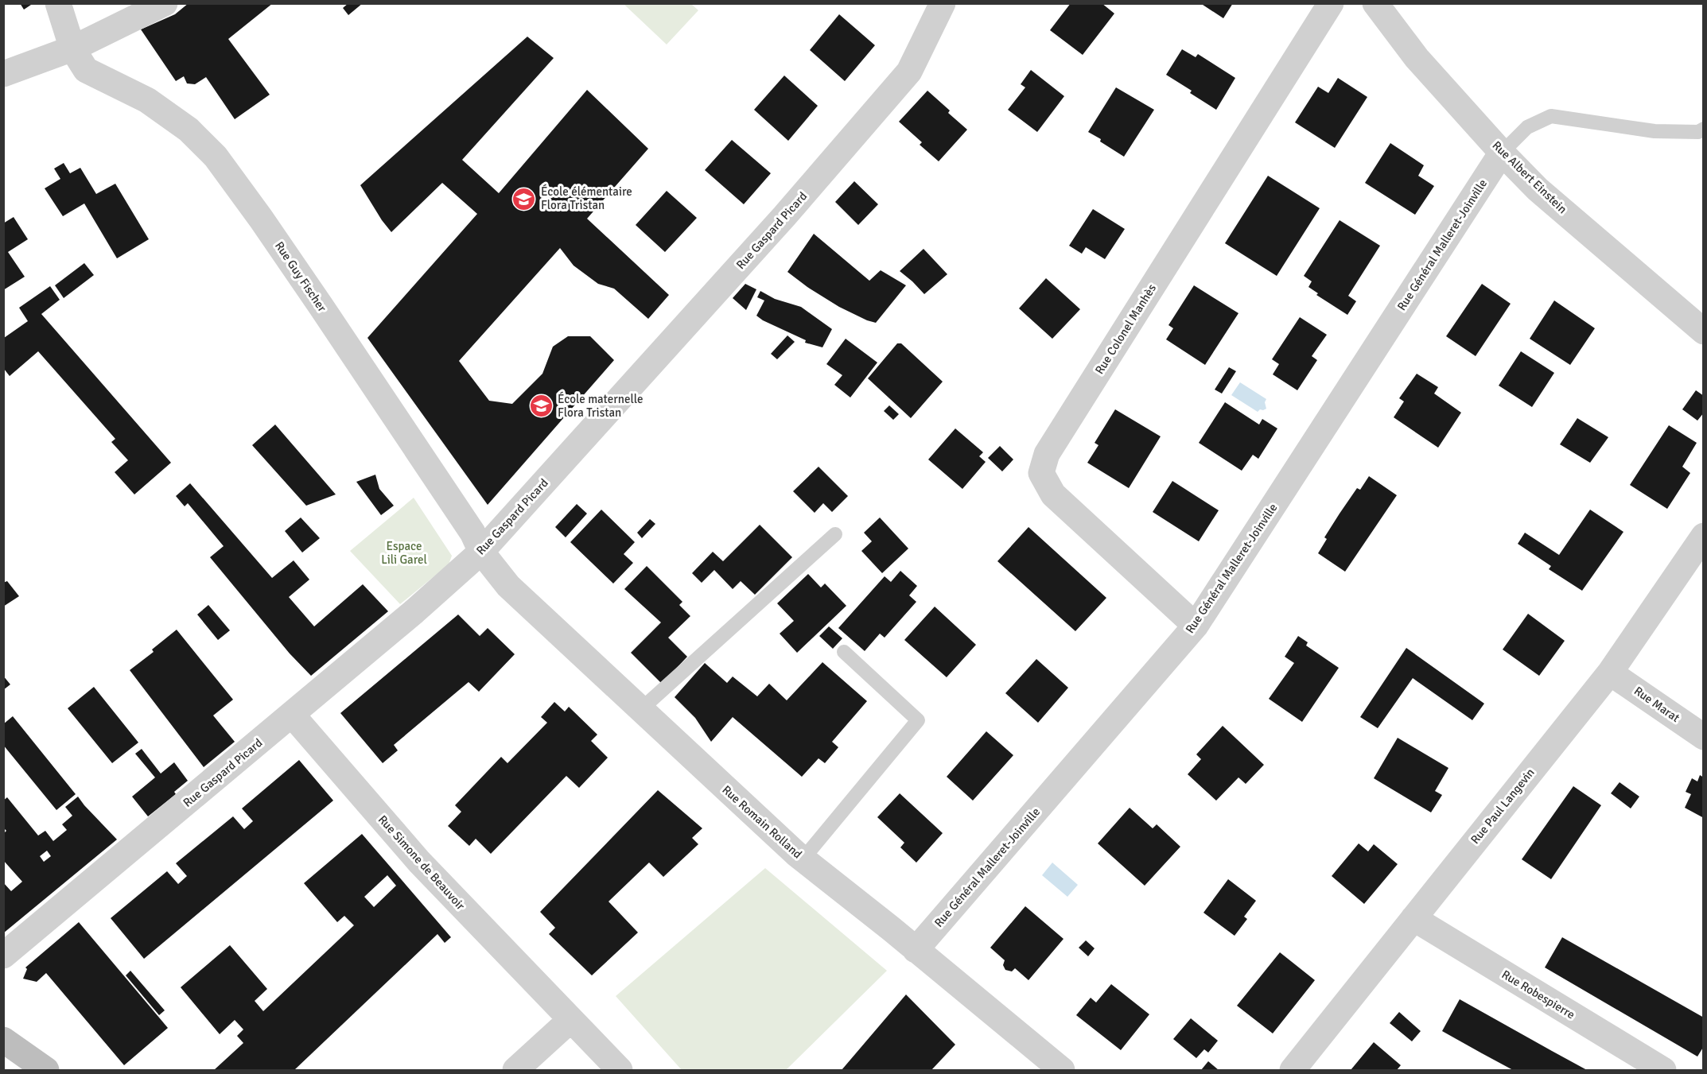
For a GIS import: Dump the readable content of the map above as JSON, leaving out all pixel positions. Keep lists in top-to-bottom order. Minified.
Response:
{"streets":{"street":["Rue Albert Einstein","Rue Gaspard Picard","Rue Général Malleret-Joinville","Rue Guy Fischer","Rue Colonel Manhès","Rue Marat","Rue Paul Langevin","Rue Romain Rolland","Rue Simone de Beauvoir","Rue Robespierre"]},"crossings":[["Rue Albert Einstein","Rue Général Malleret-Joinville"],["Rue Gaspard Picard","Rue Guy Fischer"],["Rue Gaspard Picard","Rue Romain Rolland"],["Rue Gaspard Picard","Rue Simone de Beauvoir"],["Rue Général Malleret-Joinville","Rue Colonel Manhès"],["Rue Général Malleret-Joinville","Rue Romain Rolland"],["Rue Guy Fischer","Rue Romain Rolland"],["Rue Marat","Rue Paul Langevin"],["Rue Paul Langevin","Rue Robespierre"]],"parks":["Espace Lili Garel"],"places":{"school or university":["École élémentaire Flora Tristan","École maternelle Flora Tristan"]}}
